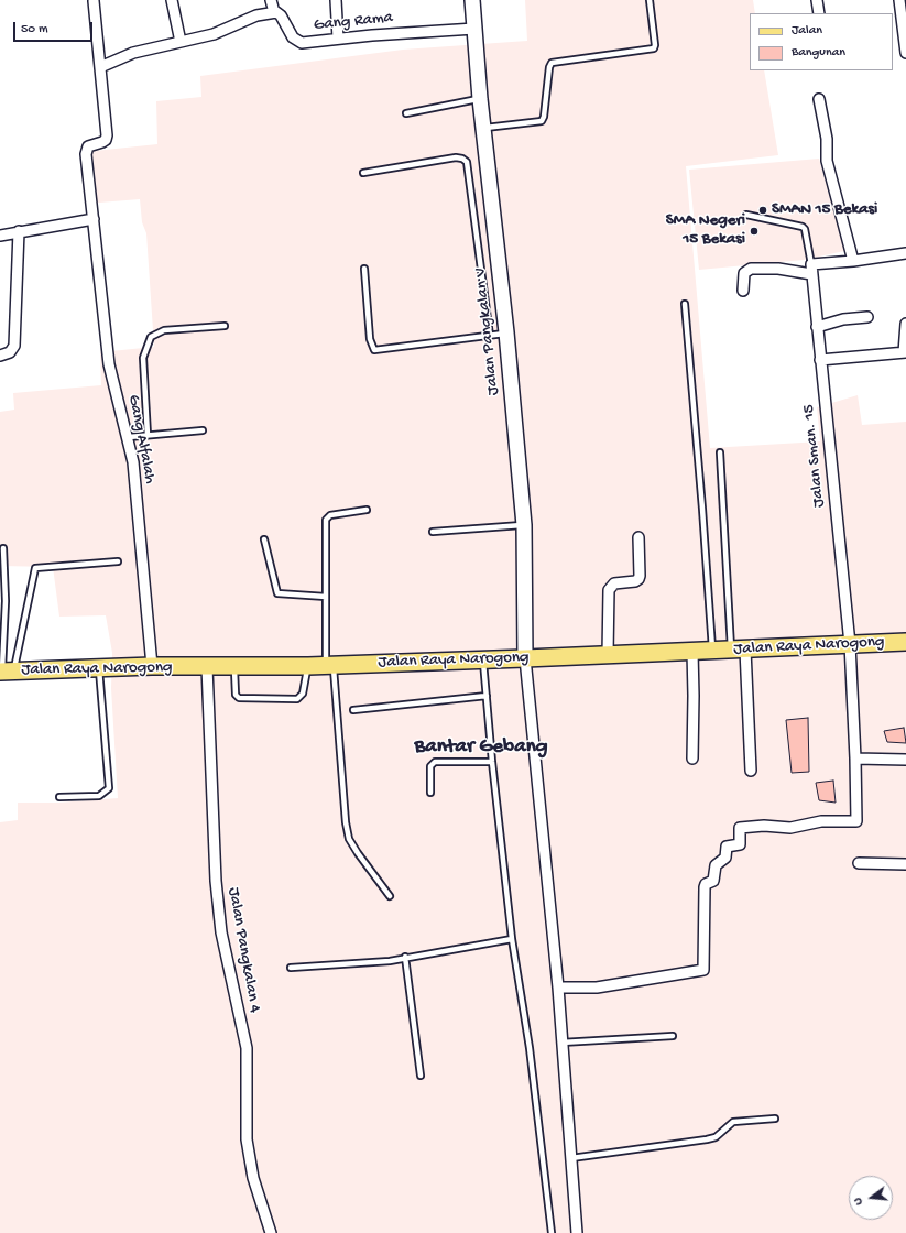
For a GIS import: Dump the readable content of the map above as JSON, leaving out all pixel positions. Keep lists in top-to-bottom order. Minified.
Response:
{"streets":{"main road":["Jalan Raya Narogong"],"street":["Gang Rama","Jalan Pangkalan V","Gang Alfalah","Jalan Sman. 15","Jalan Pangkalan 4"]},"crossings":[["Gang Rama","Jalan Pangkalan V"],["Jalan Pangkalan V","Jalan Raya Narogong"],["Gang Alfalah","Jalan Raya Narogong"],["Jalan Sman. 15","Jalan Raya Narogong"],["Jalan Raya Narogong","Jalan Pangkalan 4"]],"districts":["Bantar Gebang"],"places":["SMAN 15 Bekasi","SMA Negeri 15 Bekasi"],"legend":["Jalan","Bangunan"],"scale_bar":"50 m","north":"left"}
